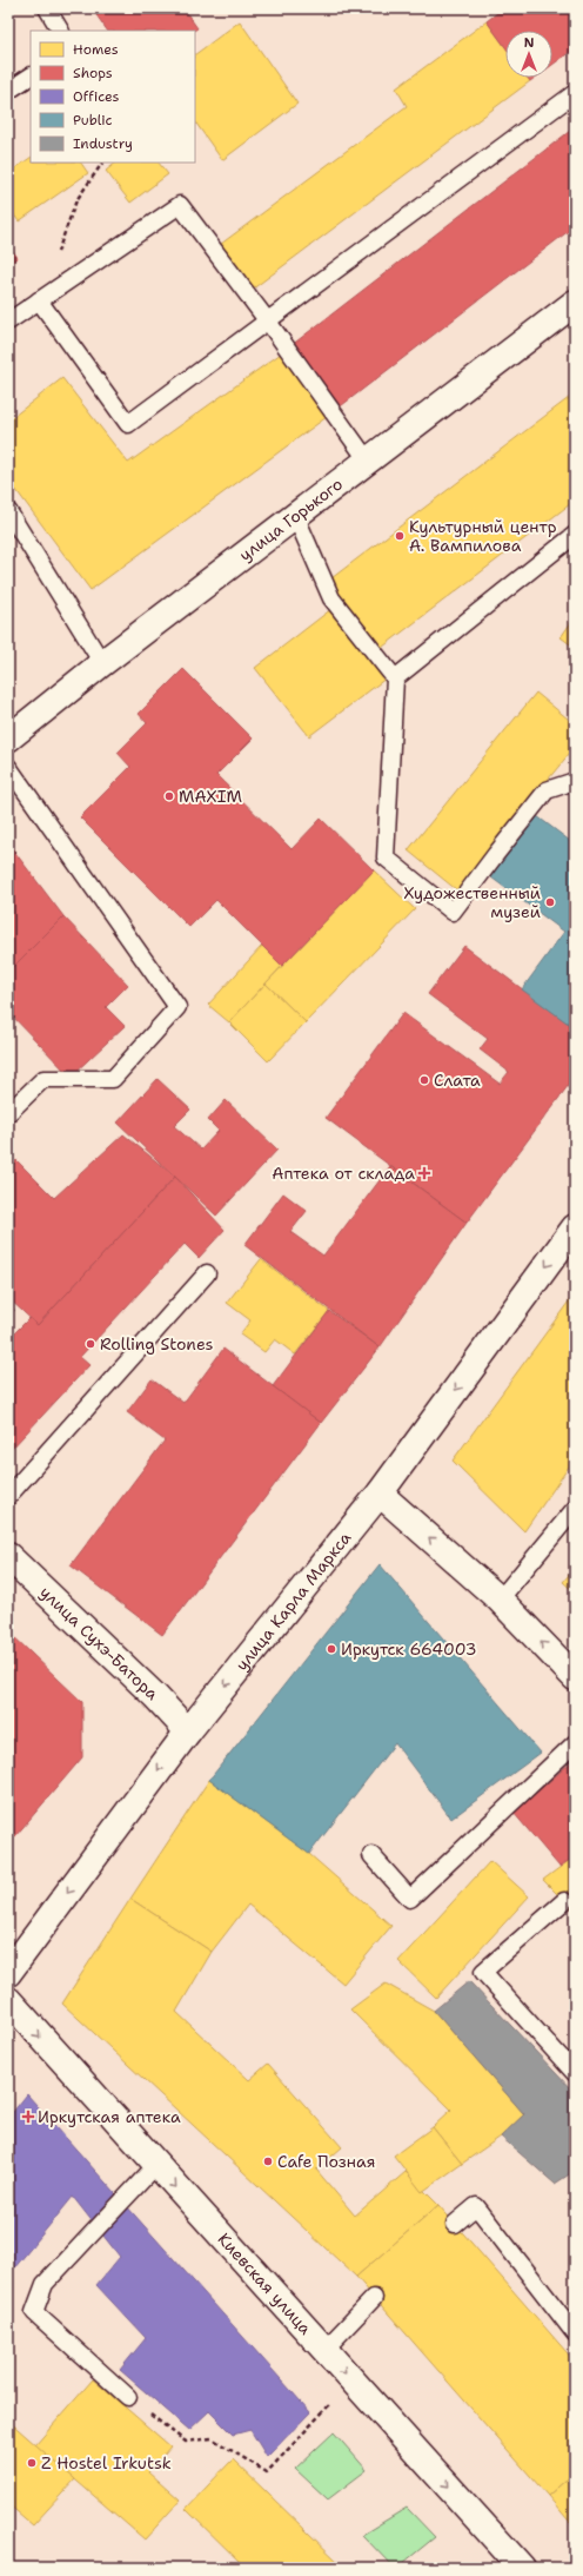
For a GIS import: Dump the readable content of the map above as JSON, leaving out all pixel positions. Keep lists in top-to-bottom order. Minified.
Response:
{"streets":{"street":["улица Горького","улица Карла Маркса","улица Сухэ-Батора","Киевская улица"]},"crossings":[["улица Карла Маркса","улица Сухэ-Батора"]],"one_way":["улица Карла Маркса","Киевская улица"],"places":{"other":["Культурный центр А. Вампилова","MAXIM","Художественный музей","Слата","Rolling Stones","Иркутск 664003","Cafe Позная","Z Hostel Irkutsk"],"health":["Аптека от склада","Иркутская аптека"]},"legend":["Homes","Shops","Offices","Public","Industry"],"north":"top"}
